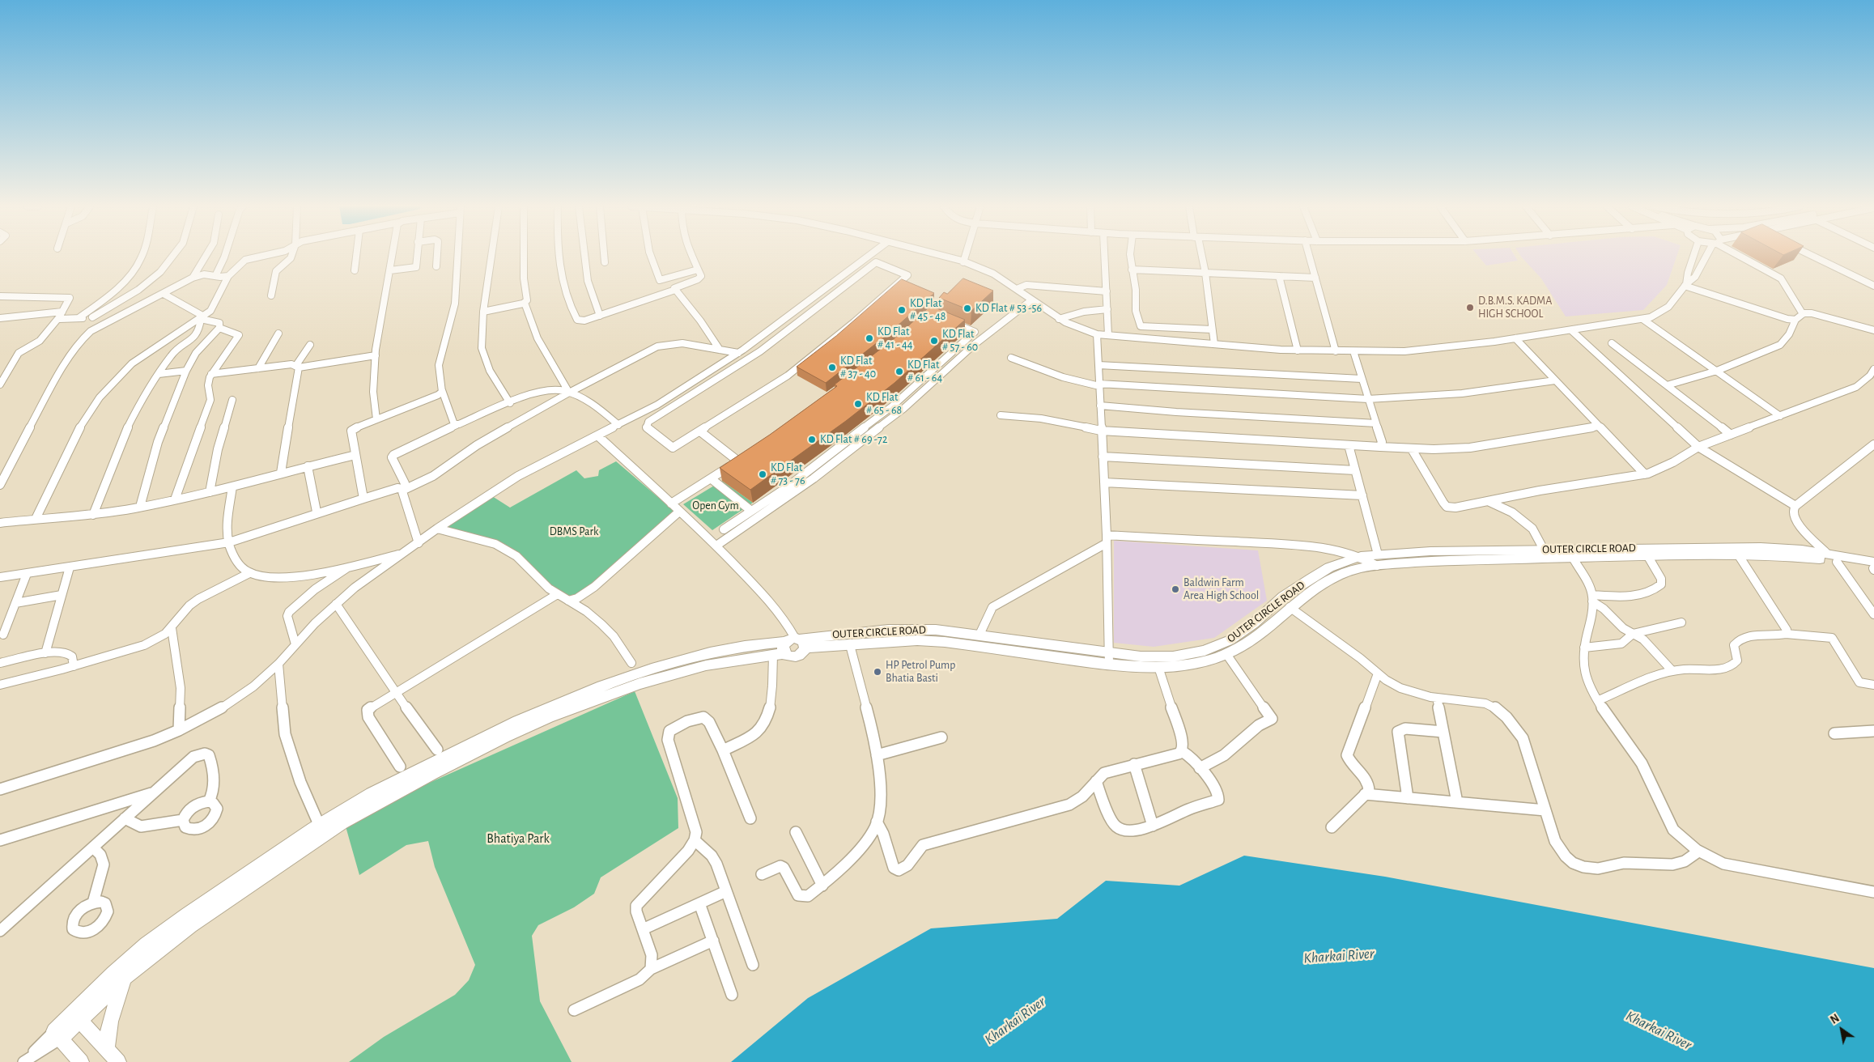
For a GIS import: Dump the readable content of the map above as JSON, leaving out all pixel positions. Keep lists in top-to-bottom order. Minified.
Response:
{"streets":{"main road":["OUTER CIRCLE ROAD"]},"water":["Kharkai River"],"parks":["Open Gym","DBMS Park","Bhatiya Park"],"places":["D.B.M.S. KADMA HIGH SCHOOL","KD Flat # 53 -56","KD Flat # 45 - 48","KD Flat # 41 - 44","KD Flat # 57 - 60","KD Flat # 37 - 40","KD Flat # 61 - 64","KD Flat # 65 - 68","KD Flat # 69 -72","KD Flat # 73 - 76","Baldwin Farm Area High School","HP Petrol Pump Bhatia Basti"],"north":"top left"}
